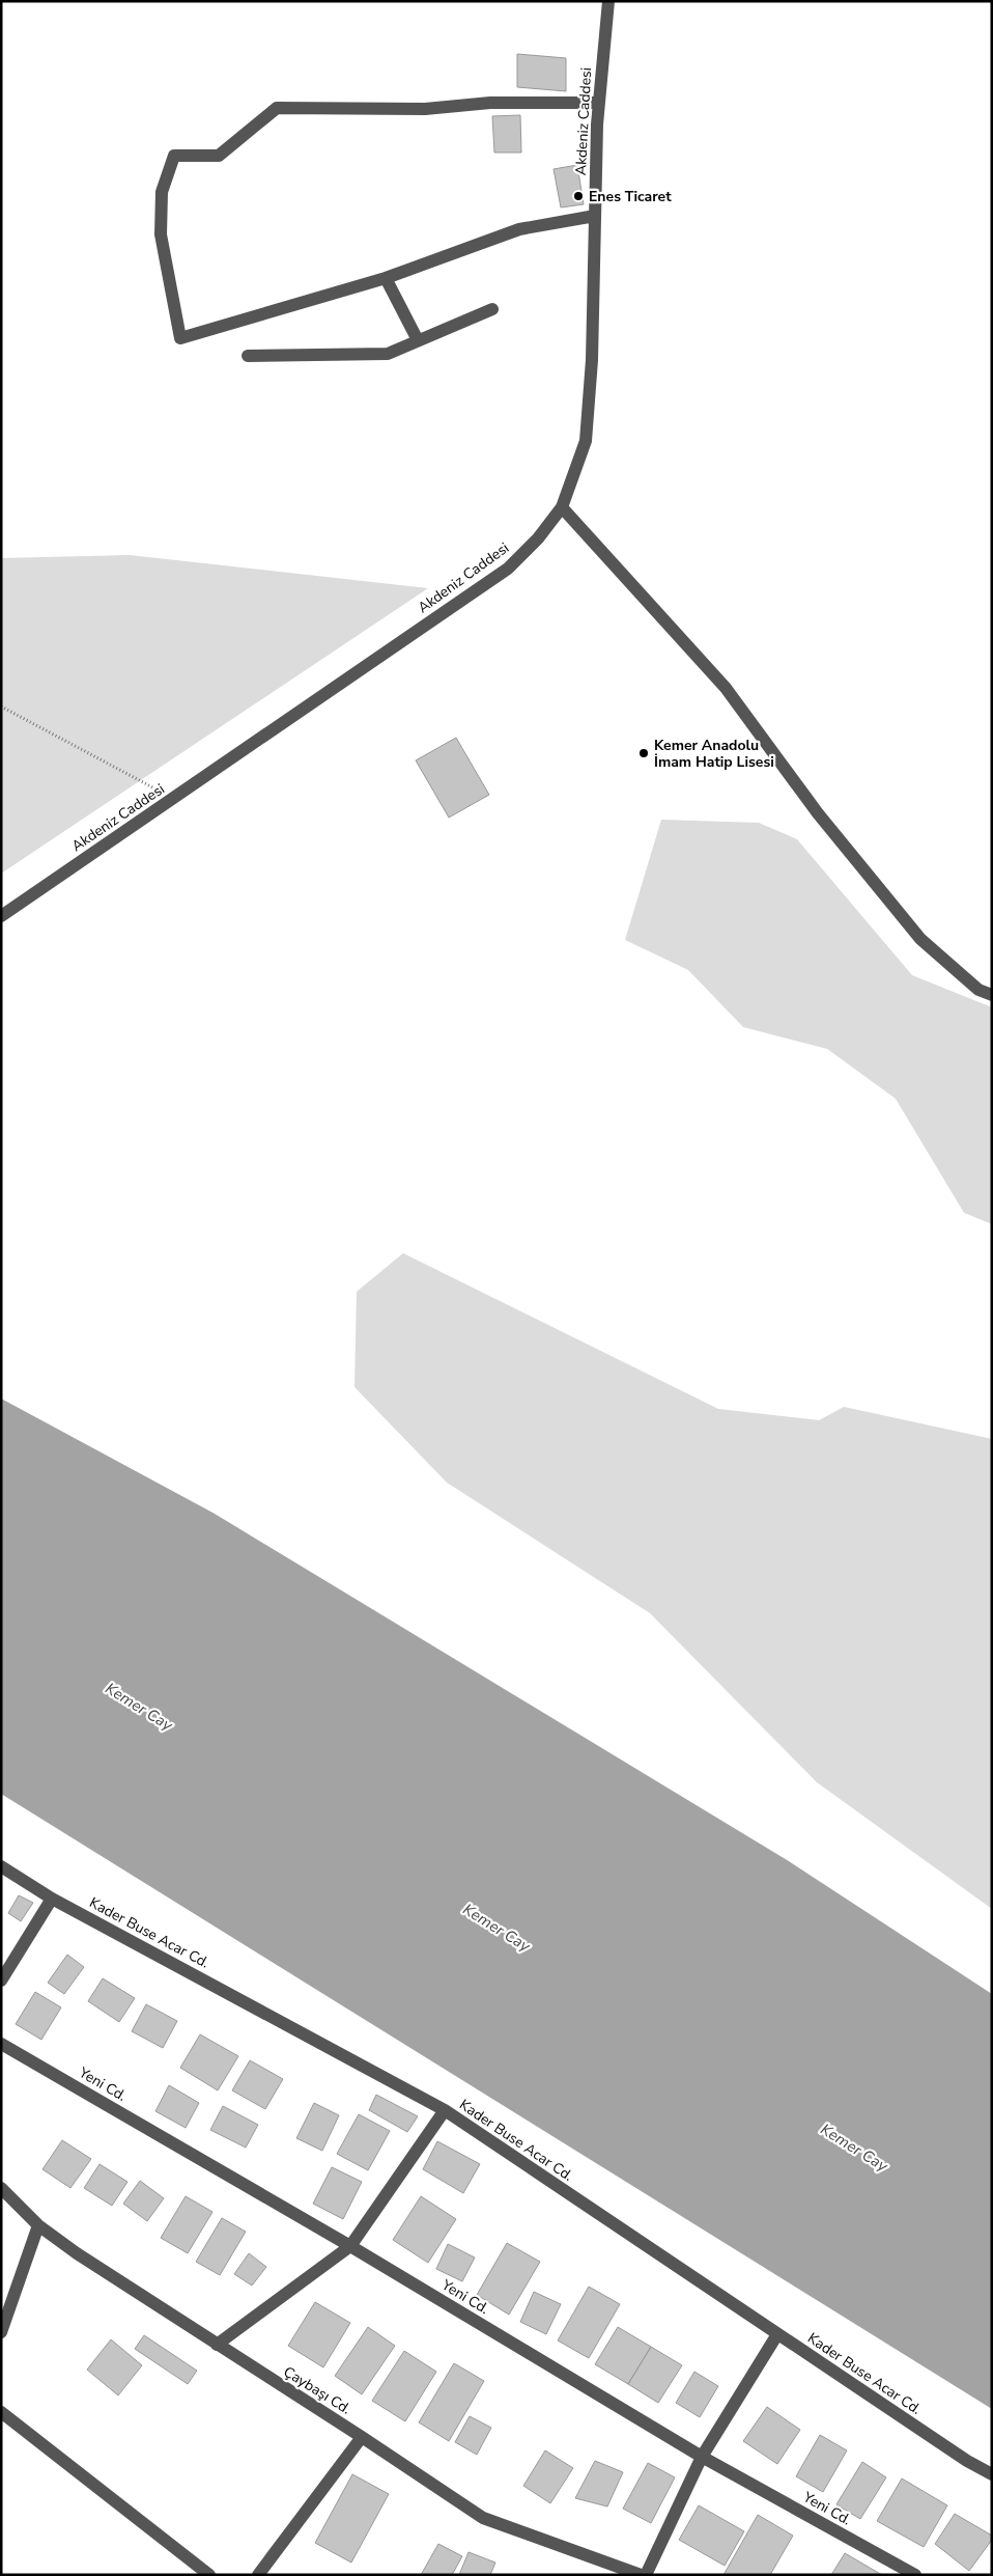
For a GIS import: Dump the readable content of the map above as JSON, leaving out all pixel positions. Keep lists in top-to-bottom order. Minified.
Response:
{"streets":{"street":["Akdeniz Caddesi","Kader Buse Acar Cd.","Yeni Cd.","Çaybaşı Cd."]},"water":["Kemer Cay"],"places":["Enes Ticaret","Kemer Anadolu İmam Hatip Lisesi"]}
